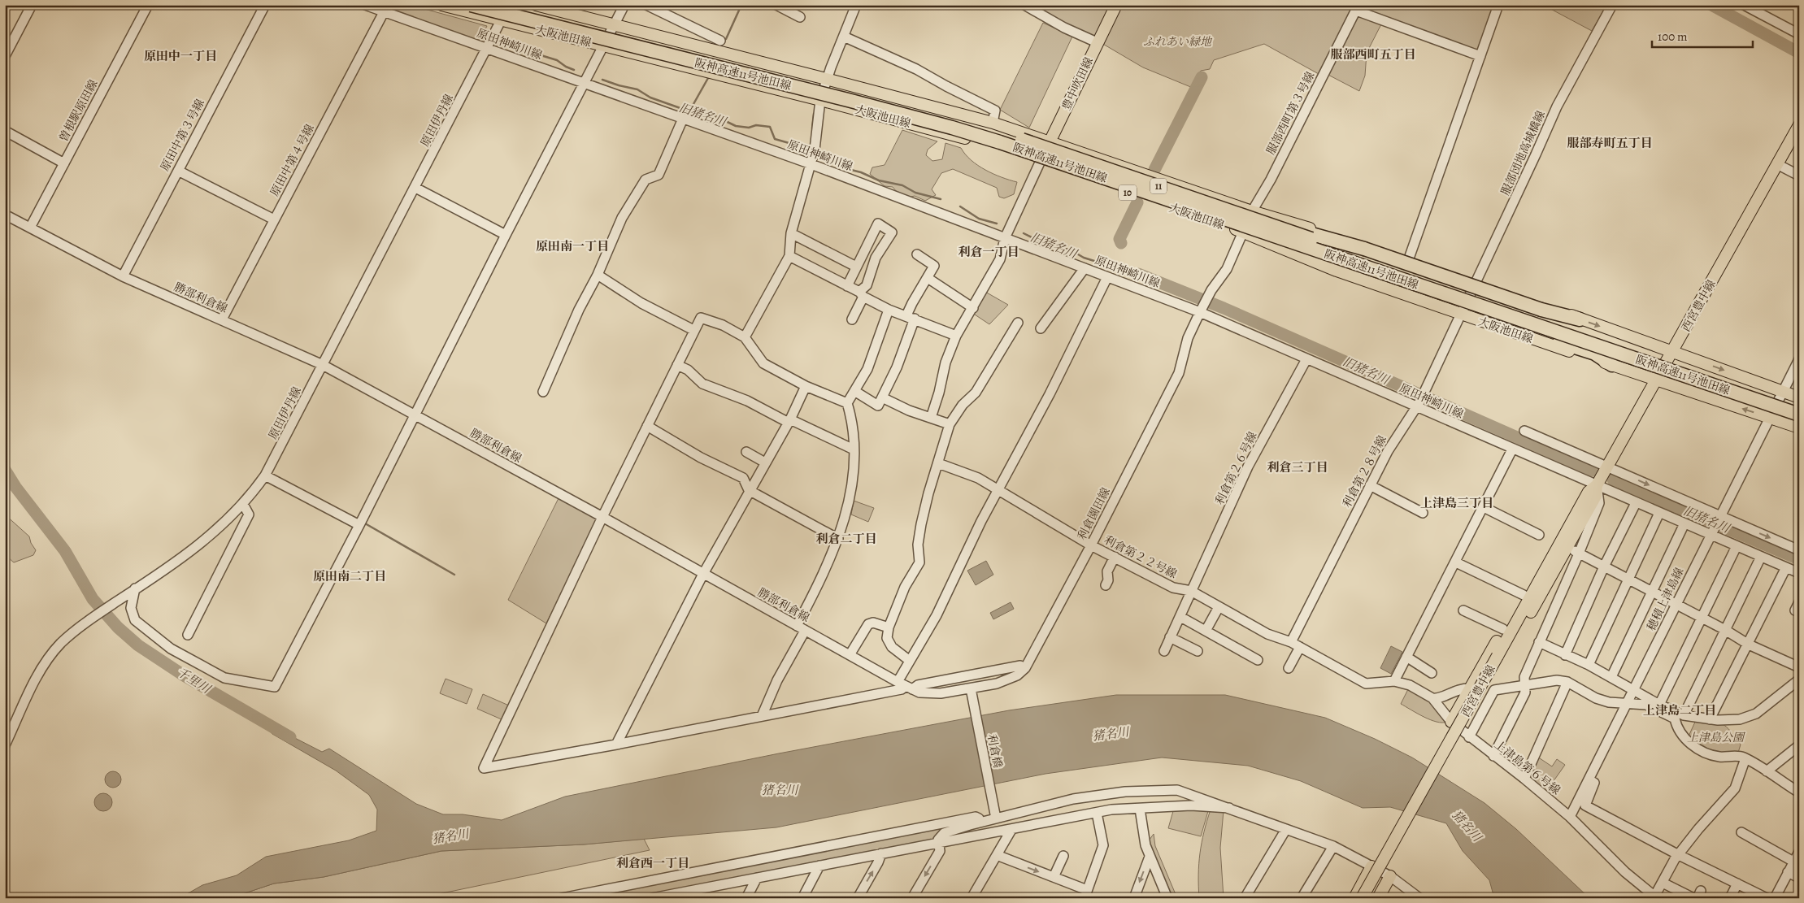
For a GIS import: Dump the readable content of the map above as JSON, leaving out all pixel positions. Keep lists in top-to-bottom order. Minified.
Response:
{"streets":{"highway":["阪神高速11号池田線","11"],"main road":["大阪池田線","豊中吹田線","10","西宮豊中線"],"street":["原田神崎川線","曽根駅原田線","服部西町第３号線","原田伊丹線","原田中第３号線","服部団地高城橋線","原田中第４号線","勝部利倉線","利倉第２６号線","利倉第２８号線","利倉園田線","利倉第２２号線","穂積上津島線","利倉橋","上津島第６号線"]},"crossings":[["大阪池田線","阪神高速11号池田線"],["大阪池田線","豊中吹田線"],["大阪池田線","服部西町第３号線"],["大阪池田線","原田伊丹線"],["大阪池田線","服部団地高城橋線"],["大阪池田線","11"],["大阪池田線","西宮豊中線"],["大阪池田線","利倉第２８号線"],["大阪池田線","穂積上津島線"],["原田神崎川線","原田伊丹線"],["原田神崎川線","原田中第４号線"],["原田神崎川線","西宮豊中線"],["原田神崎川線","利倉第２６号線"],["原田神崎川線","利倉第２８号線"],["原田神崎川線","利倉園田線"],["原田神崎川線","穂積上津島線"],["阪神高速11号池田線","服部西町第３号線"],["阪神高速11号池田線","原田伊丹線"],["阪神高速11号池田線","11"],["曽根駅原田線","勝部利倉線"],["服部西町第３号線","11"],["服部西町第３号線","利倉園田線"],["原田伊丹線","勝部利倉線"],["原田中第３号線","勝部利倉線"],["服部団地高城橋線","利倉第２８号線"],["原田中第４号線","勝部利倉線"],["勝部利倉線","利倉園田線"],["勝部利倉線","利倉橋"],["利倉第２６号線","利倉第２２号線"],["利倉第２８号線","利倉第２２号線"],["利倉園田線","利倉第２２号線"],["利倉園田線","利倉橋"],["穂積上津島線","上津島第６号線"]],"districts":["服部西町五丁目","原田中一丁目","服部寿町五丁目","原田南一丁目","利倉一丁目","利倉三丁目","上津島三丁目","利倉二丁目","原田南二丁目","上津島二丁目","利倉西一丁目"],"water":["旧猪名川","千里川","猪名川"],"parks":["ふれあい緑地","上津島公園"],"scale_bar":"100 m"}
